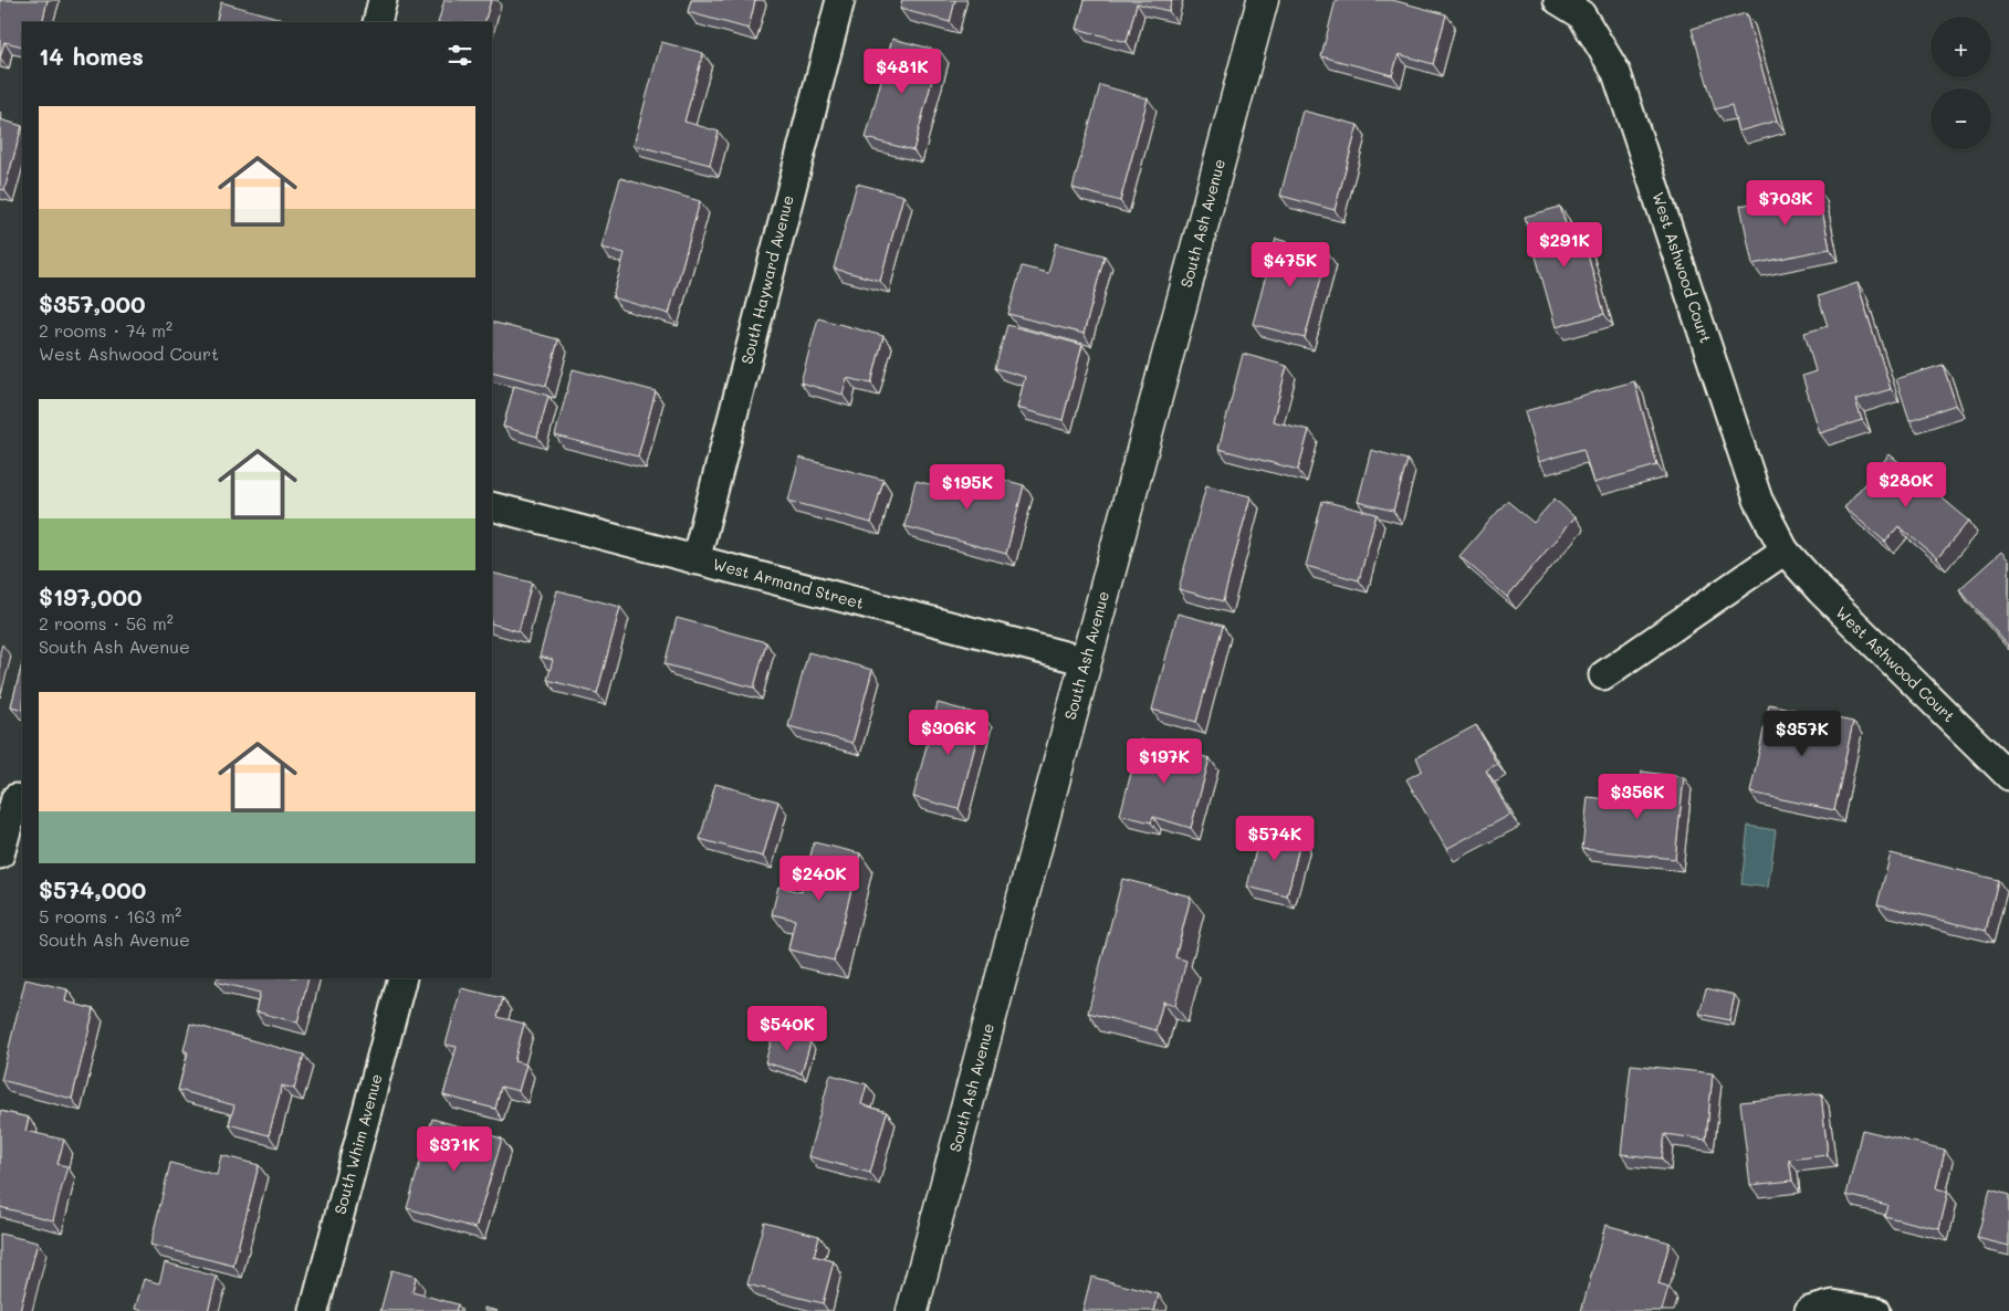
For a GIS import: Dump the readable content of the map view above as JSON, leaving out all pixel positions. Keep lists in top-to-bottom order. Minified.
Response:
{"streets":{"street":["South Ash Avenue","West Ashwood Court","South Hayward Avenue","West Armand Street","South Whim Avenue"]},"crossings":[["South Ash Avenue","West Armand Street"],["South Hayward Avenue","West Armand Street"]],"page":{"map_buttons":["+","−"],"heading":"14 homes","price":["$481K","$703K","$291K","$475K","$280K","$195K","$306K","$357K","$197K","$356K","$574K","$240K","$540K","$371K"],"list":[{"name":"$357,000","note":"2 rooms · 74 m² · West Ashwood Court"},{"name":"$197,000","note":"2 rooms · 56 m² · South Ash Avenue"},{"name":"$574,000","note":"5 rooms · 163 m² · South Ash Avenue"}]}}
